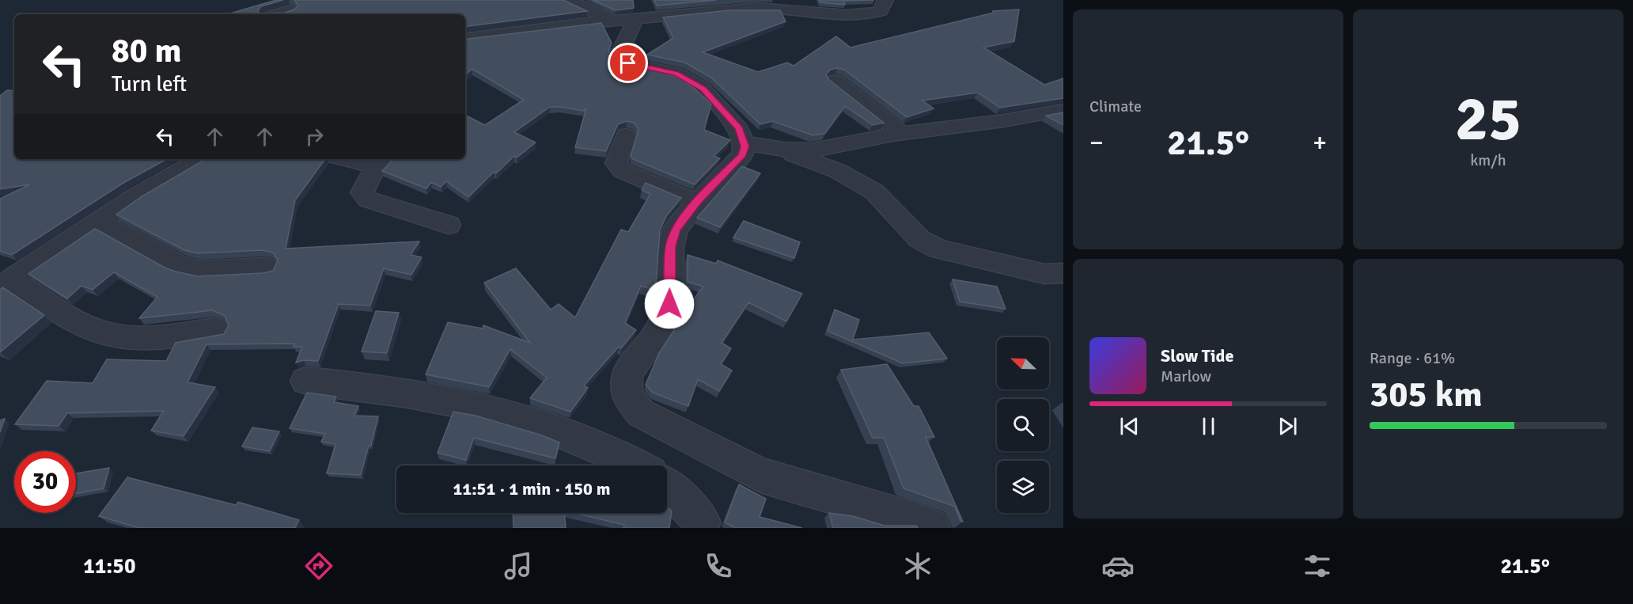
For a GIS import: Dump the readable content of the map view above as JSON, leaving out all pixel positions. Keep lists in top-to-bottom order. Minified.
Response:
{"north":"top left","page":{"tile":["Climate",["25","km/h"],["Range · 61%","305 km"]],"turn":["80 m","Turn left"],"heat":["−","21.5°","+"],"song":["Slow Tide","Marlow"],"limit":"30","trip":"11:51 · 1 min · 150 m","tabs":["11:50","21.5°"]}}
